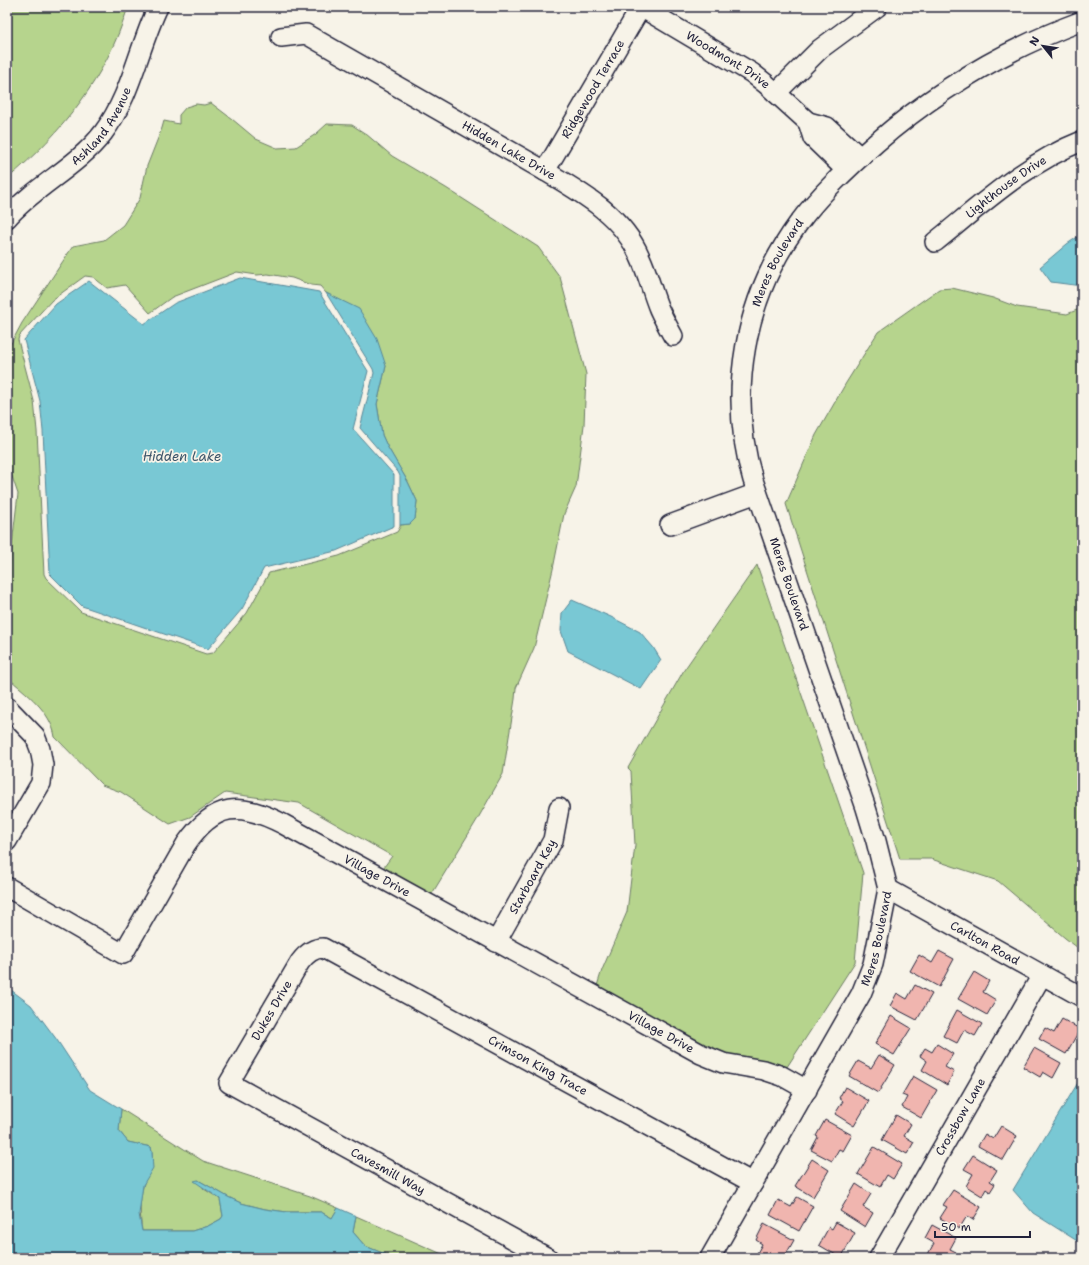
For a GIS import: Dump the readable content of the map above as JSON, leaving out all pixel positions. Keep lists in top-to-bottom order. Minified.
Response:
{"streets":{"street":["Woodmont Drive","Ridgewood Terrace","Ashland Avenue","Hidden Lake Drive","Lighthouse Drive","Meres Boulevard","Village Drive","Starboard Key","Carlton Road","Dukes Drive","Crimson King Trace","Crossbow Lane","Cavesmill Way"]},"crossings":[["Woodmont Drive","Ridgewood Terrace"],["Woodmont Drive","Meres Boulevard"],["Ridgewood Terrace","Hidden Lake Drive"],["Meres Boulevard","Village Drive"],["Meres Boulevard","Carlton Road"],["Meres Boulevard","Crimson King Trace"],["Village Drive","Starboard Key"],["Carlton Road","Crossbow Lane"],["Dukes Drive","Crimson King Trace"],["Dukes Drive","Cavesmill Way"]],"water":["Hidden Lake"],"scale_bar":"50 m","north":"top left"}
